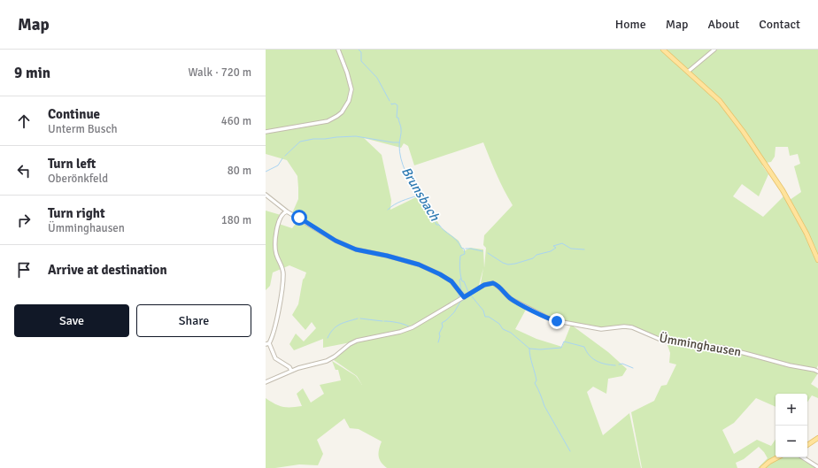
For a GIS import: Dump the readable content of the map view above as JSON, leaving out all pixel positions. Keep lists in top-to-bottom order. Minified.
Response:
{"streets":{"street":["Ümminghausen"]},"water":["Brunsbach"],"page":{"header":"Map","nav":["Home","Map","About","Contact"],"heading":["9 min","Walk · 720 m"],"list":[["Continue","Unterm Busch","460 m"],["Turn left","Oberönkfeld","80 m"],["Turn right","Ümminghausen","180 m"],"Arrive at destination"],"buttons":["Save","Share"],"map_buttons":["+","−"]}}
